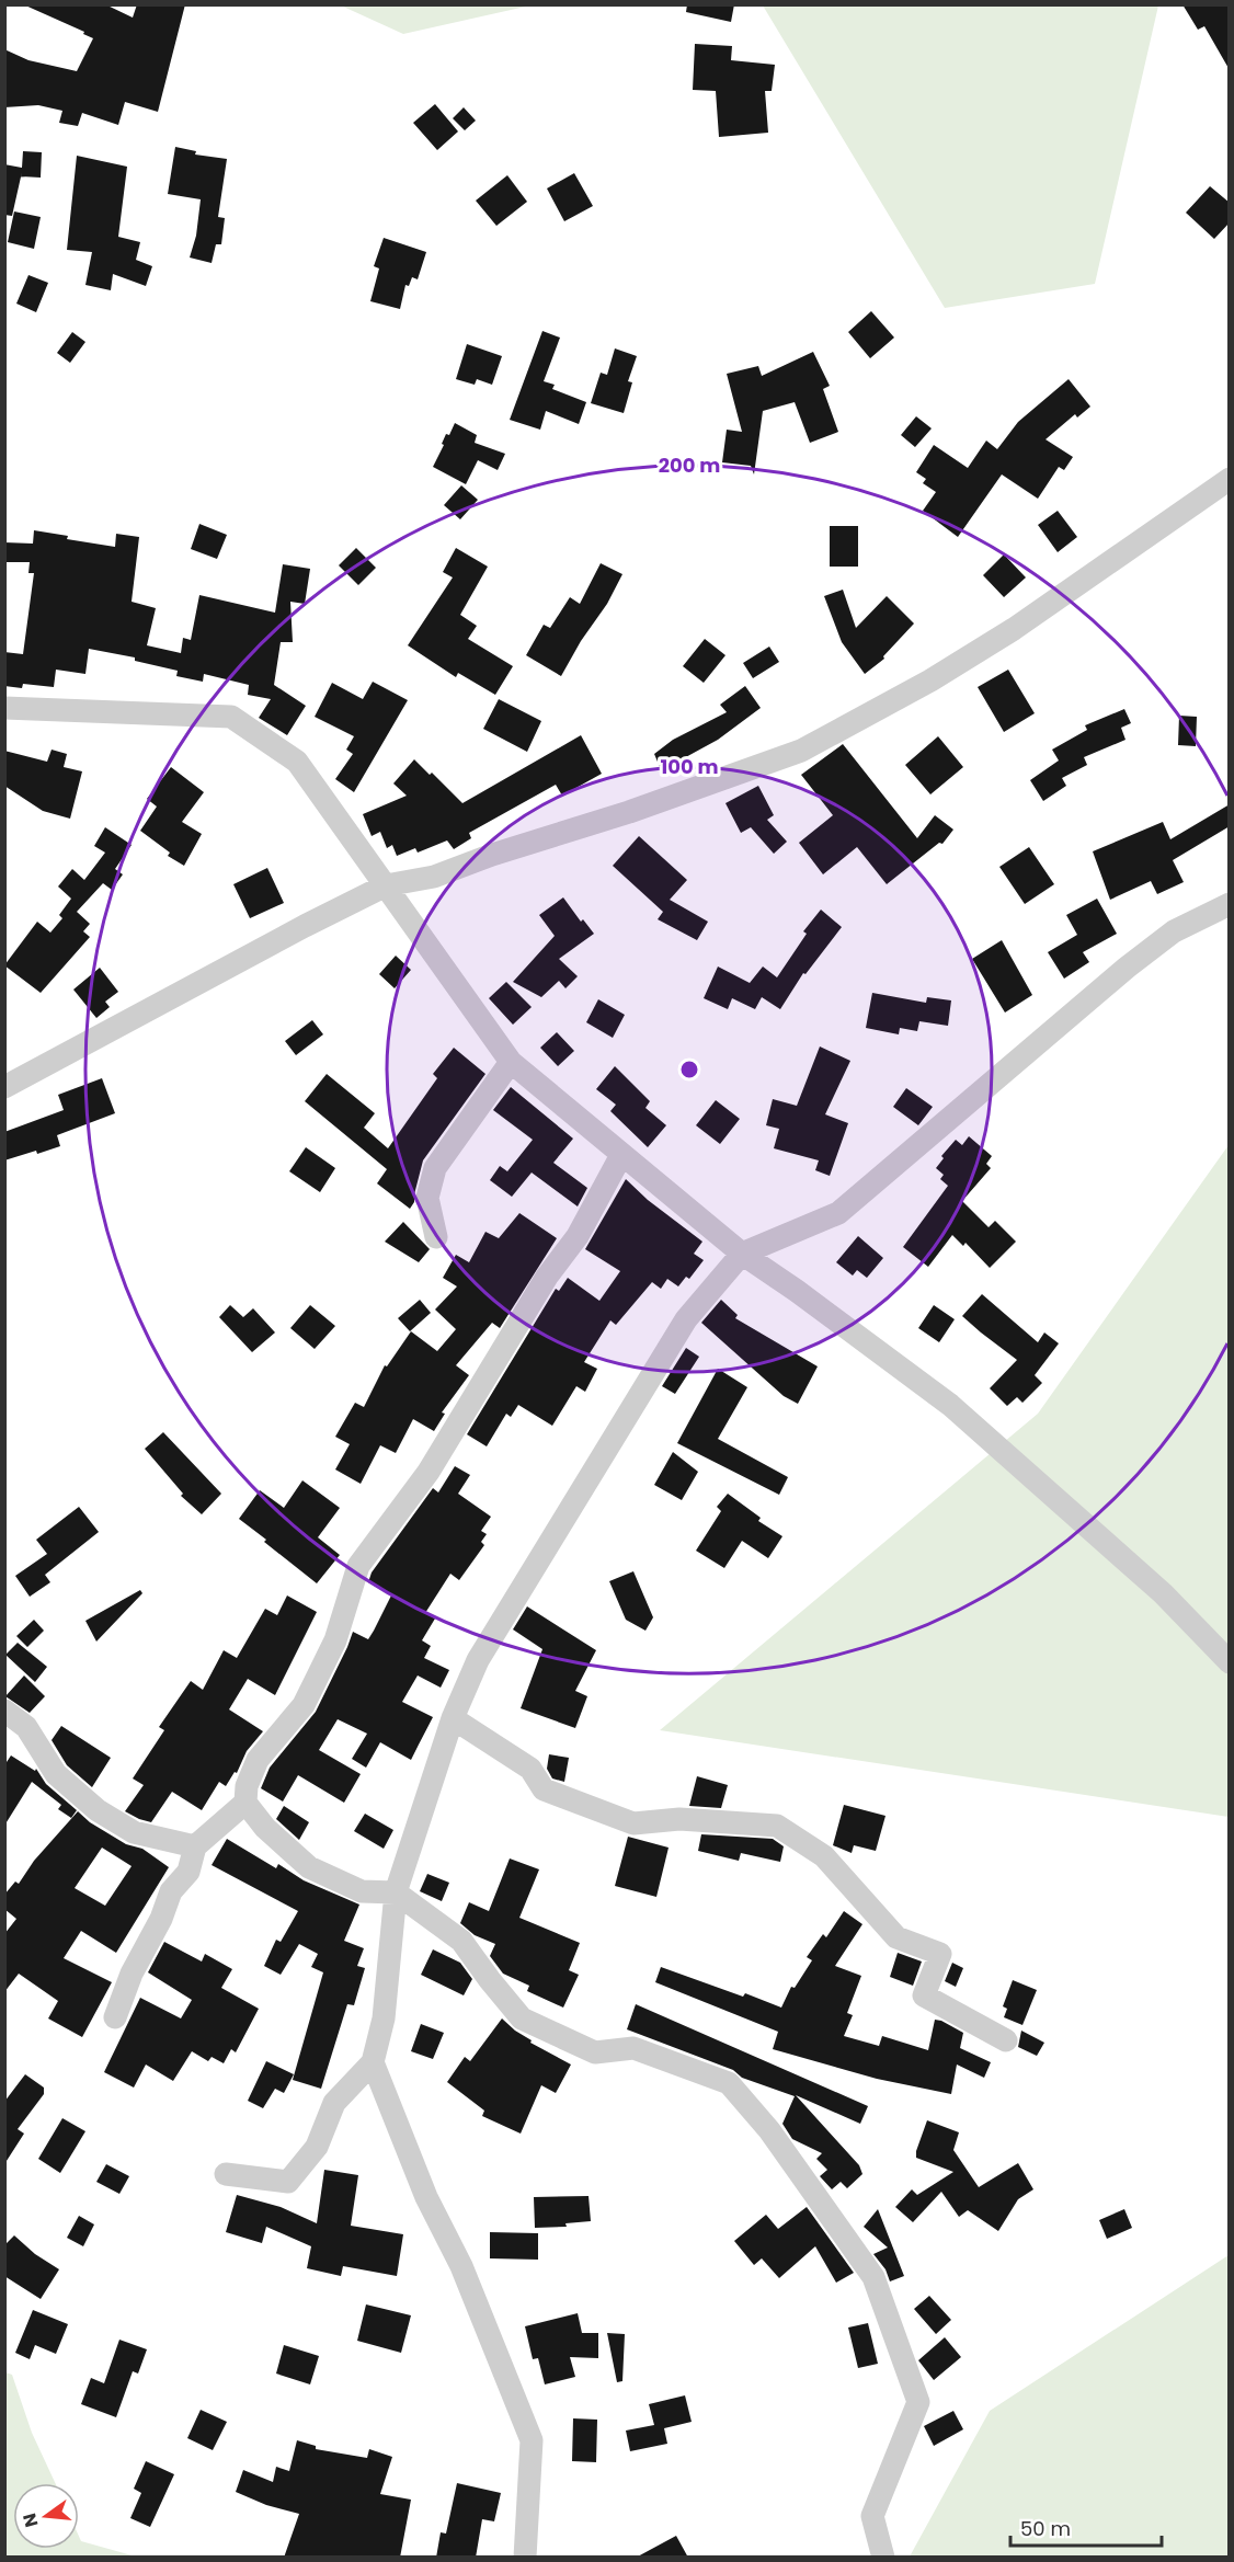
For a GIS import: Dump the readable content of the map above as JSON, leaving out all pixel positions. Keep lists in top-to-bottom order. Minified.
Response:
{"scale_bar":"50 m","north":"left","rings":["200 m","100 m"]}
